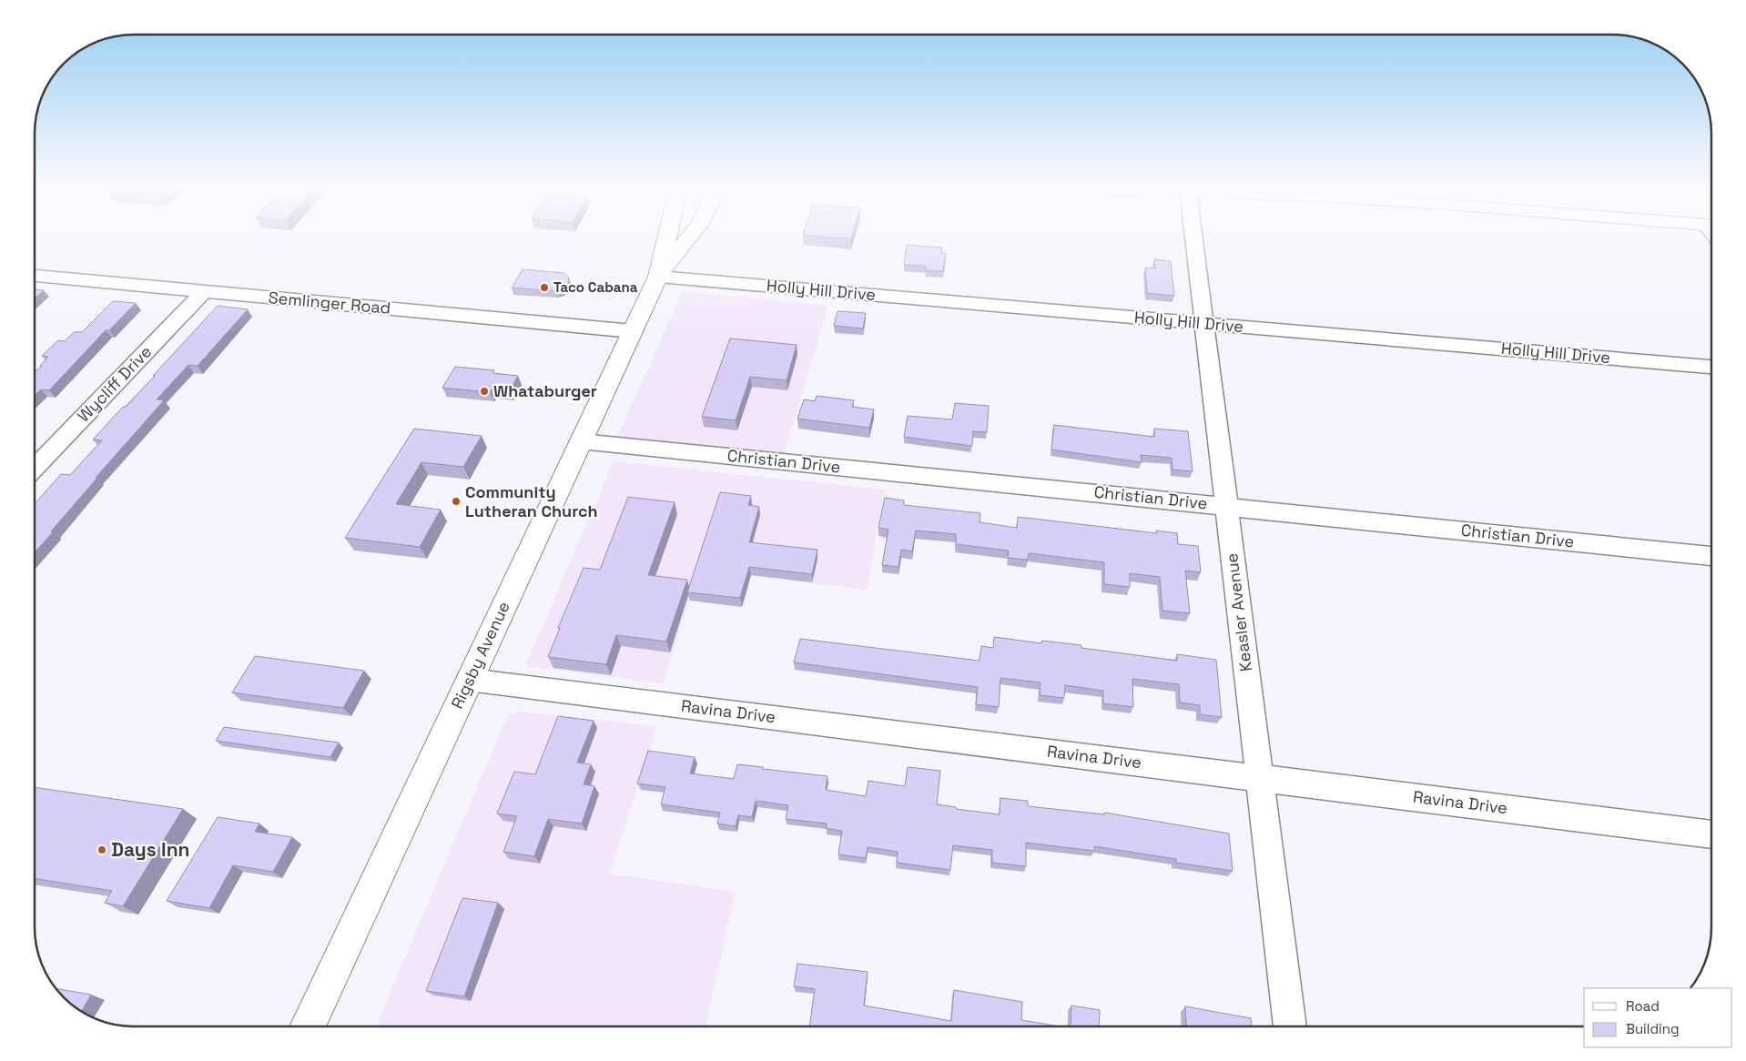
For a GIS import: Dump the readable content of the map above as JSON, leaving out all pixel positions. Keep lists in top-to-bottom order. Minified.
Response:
{"streets":{"main road":["Rigsby Avenue"],"street":["Holly Hill Drive","Semlinger Road","Wycliff Drive","Christian Drive","Keasler Avenue","Ravina Drive"]},"crossings":[["Holly Hill Drive","Keasler Avenue"],["Holly Hill Drive","Rigsby Avenue"],["Semlinger Road","Wycliff Drive"],["Semlinger Road","Rigsby Avenue"],["Christian Drive","Keasler Avenue"],["Christian Drive","Rigsby Avenue"],["Keasler Avenue","Ravina Drive"],["Rigsby Avenue","Ravina Drive"]],"places":["Taco Cabana","Whataburger","Community Lutheran Church","Days Inn"],"legend":["Road","Building"]}
